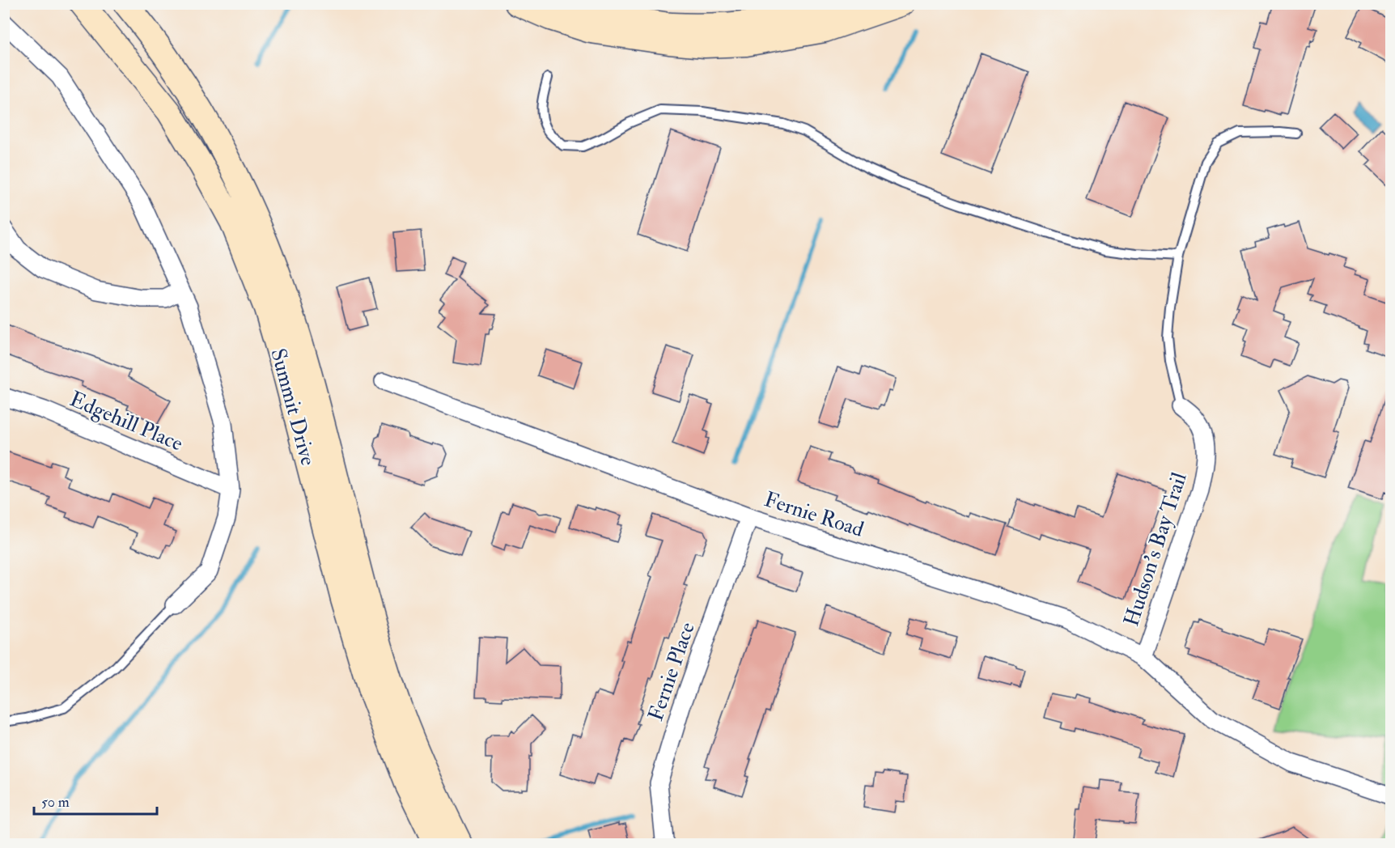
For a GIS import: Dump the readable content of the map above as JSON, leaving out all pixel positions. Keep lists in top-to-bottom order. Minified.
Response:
{"streets":{"main road":["Summit Drive"],"street":["Edgehill Place","Fernie Road","Hudson's Bay Trail","Fernie Place"]},"crossings":[["Fernie Road","Hudson's Bay Trail"],["Fernie Road","Fernie Place"]],"scale_bar":"50 m"}
